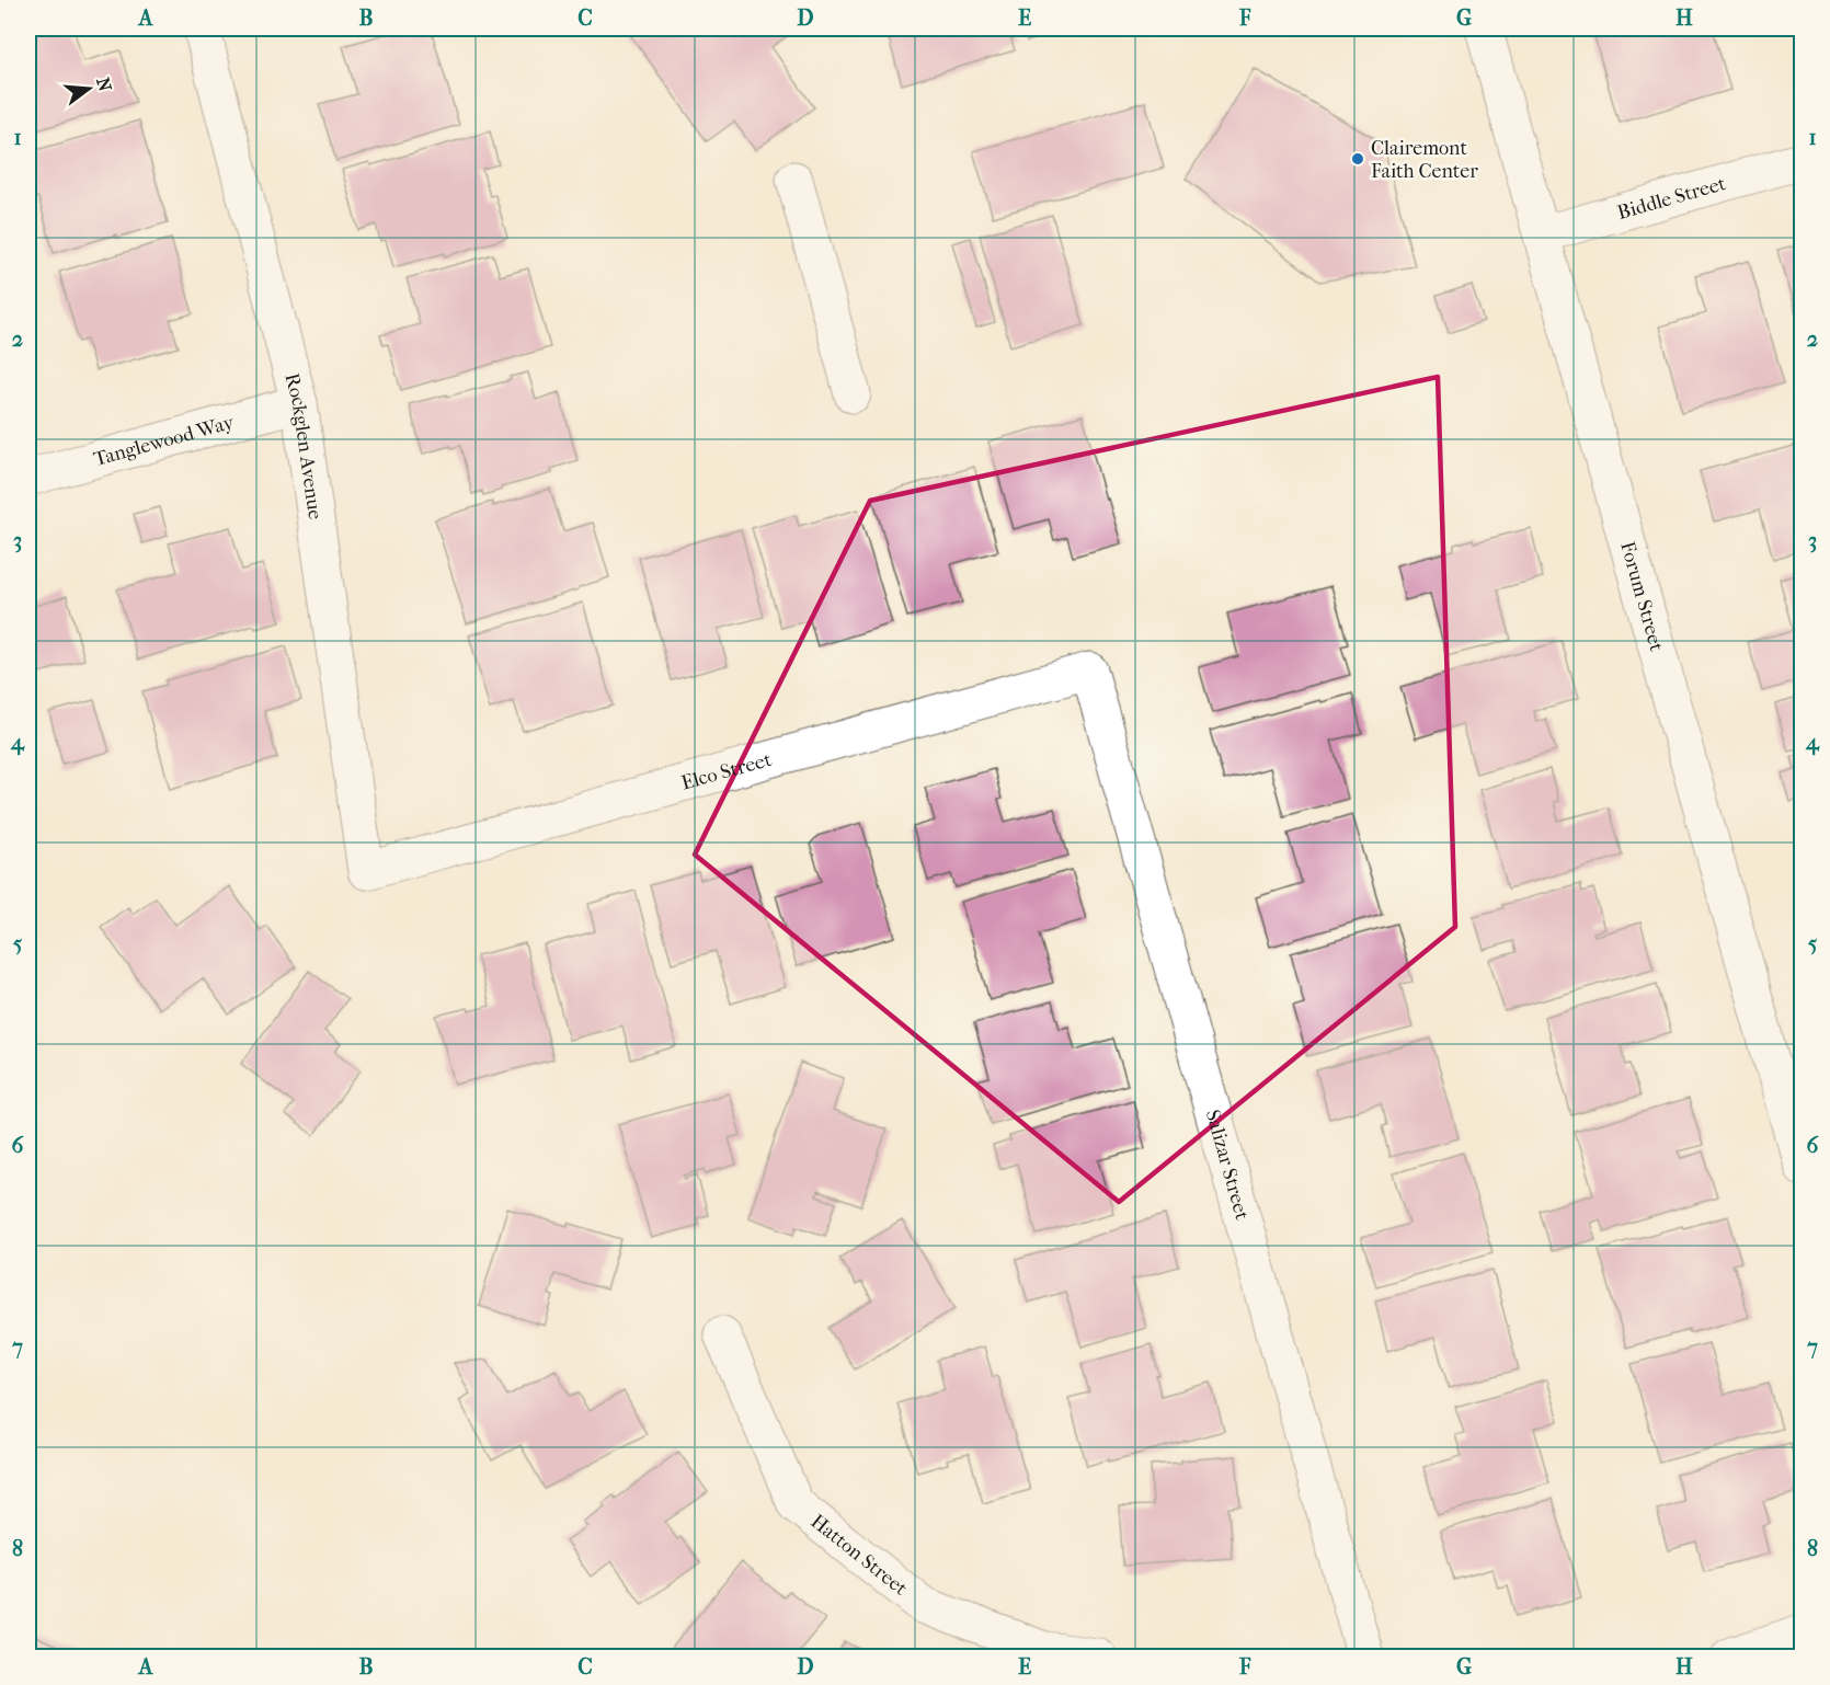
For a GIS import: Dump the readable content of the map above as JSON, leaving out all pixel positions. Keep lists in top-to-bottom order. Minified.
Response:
{"streets":{"street":["Biddle Street","Tanglewood Way","Rockglen Avenue","Forum Street","Elco Street","Salizar Street","Hatton Street"]},"crossings":[["Biddle Street","Forum Street"],["Tanglewood Way","Rockglen Avenue"],["Rockglen Avenue","Elco Street"],["Elco Street","Salizar Street"]],"places":["Clairemont Faith Center"],"north":"right","grid":{"columns":["A","B","C","D","E","F","G","H"],"rows":["1","2","3","4","5","6","7","8"]}}
